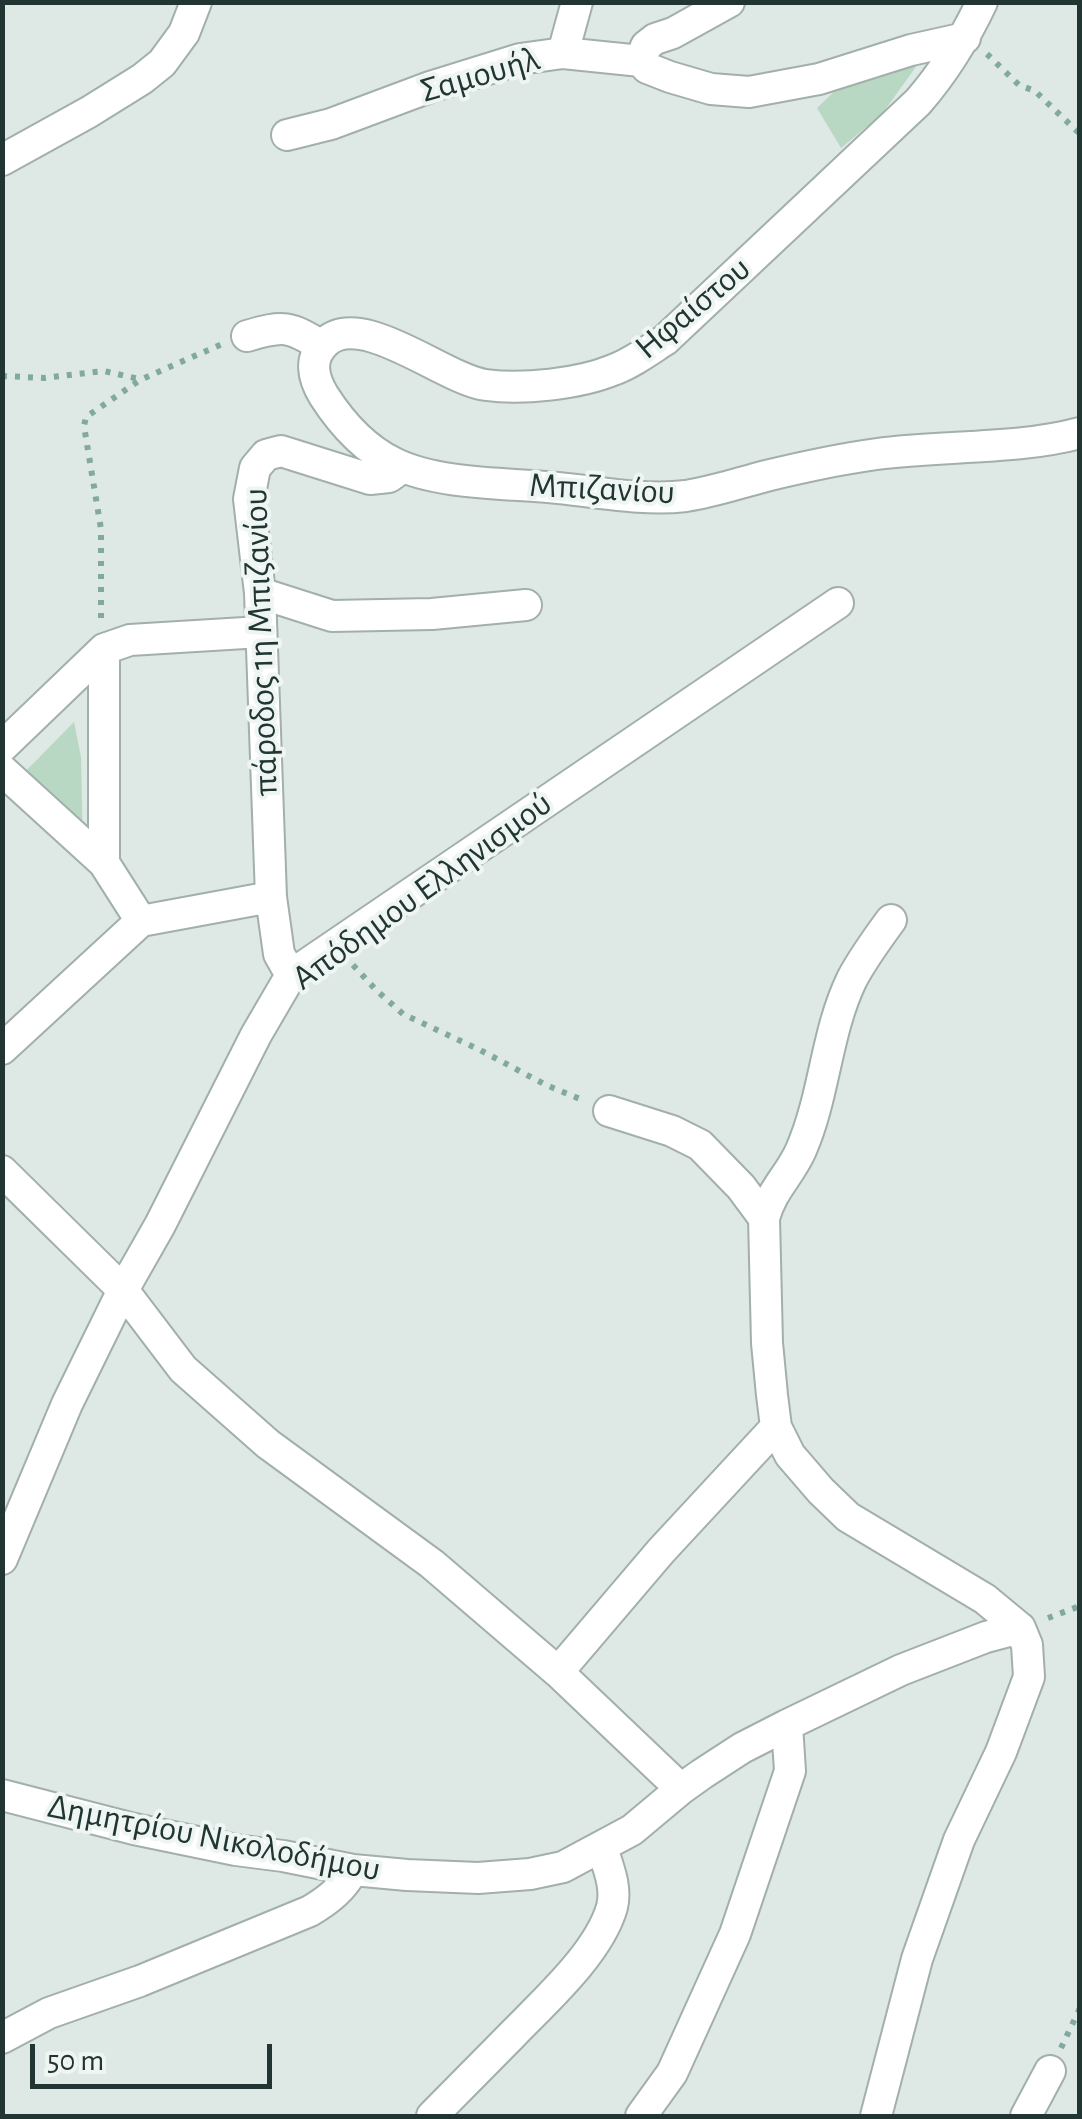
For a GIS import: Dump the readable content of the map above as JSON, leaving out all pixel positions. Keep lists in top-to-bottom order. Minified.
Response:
{"streets":{"street":["Σαμουήλ","Ηφαίστου","Μπιζανίου","πάροδος 1η Μπιζανίου","Απόδημου Ελληνισμού","Δημητρίου Νικολοδήμου"]},"crossings":[["Σαμουήλ","Ηφαίστου"],["Ηφαίστου","Μπιζανίου"],["Μπιζανίου","πάροδος 1η Μπιζανίου"],["πάροδος 1η Μπιζανίου","Απόδημου Ελληνισμού"]],"scale_bar":"50 m"}
